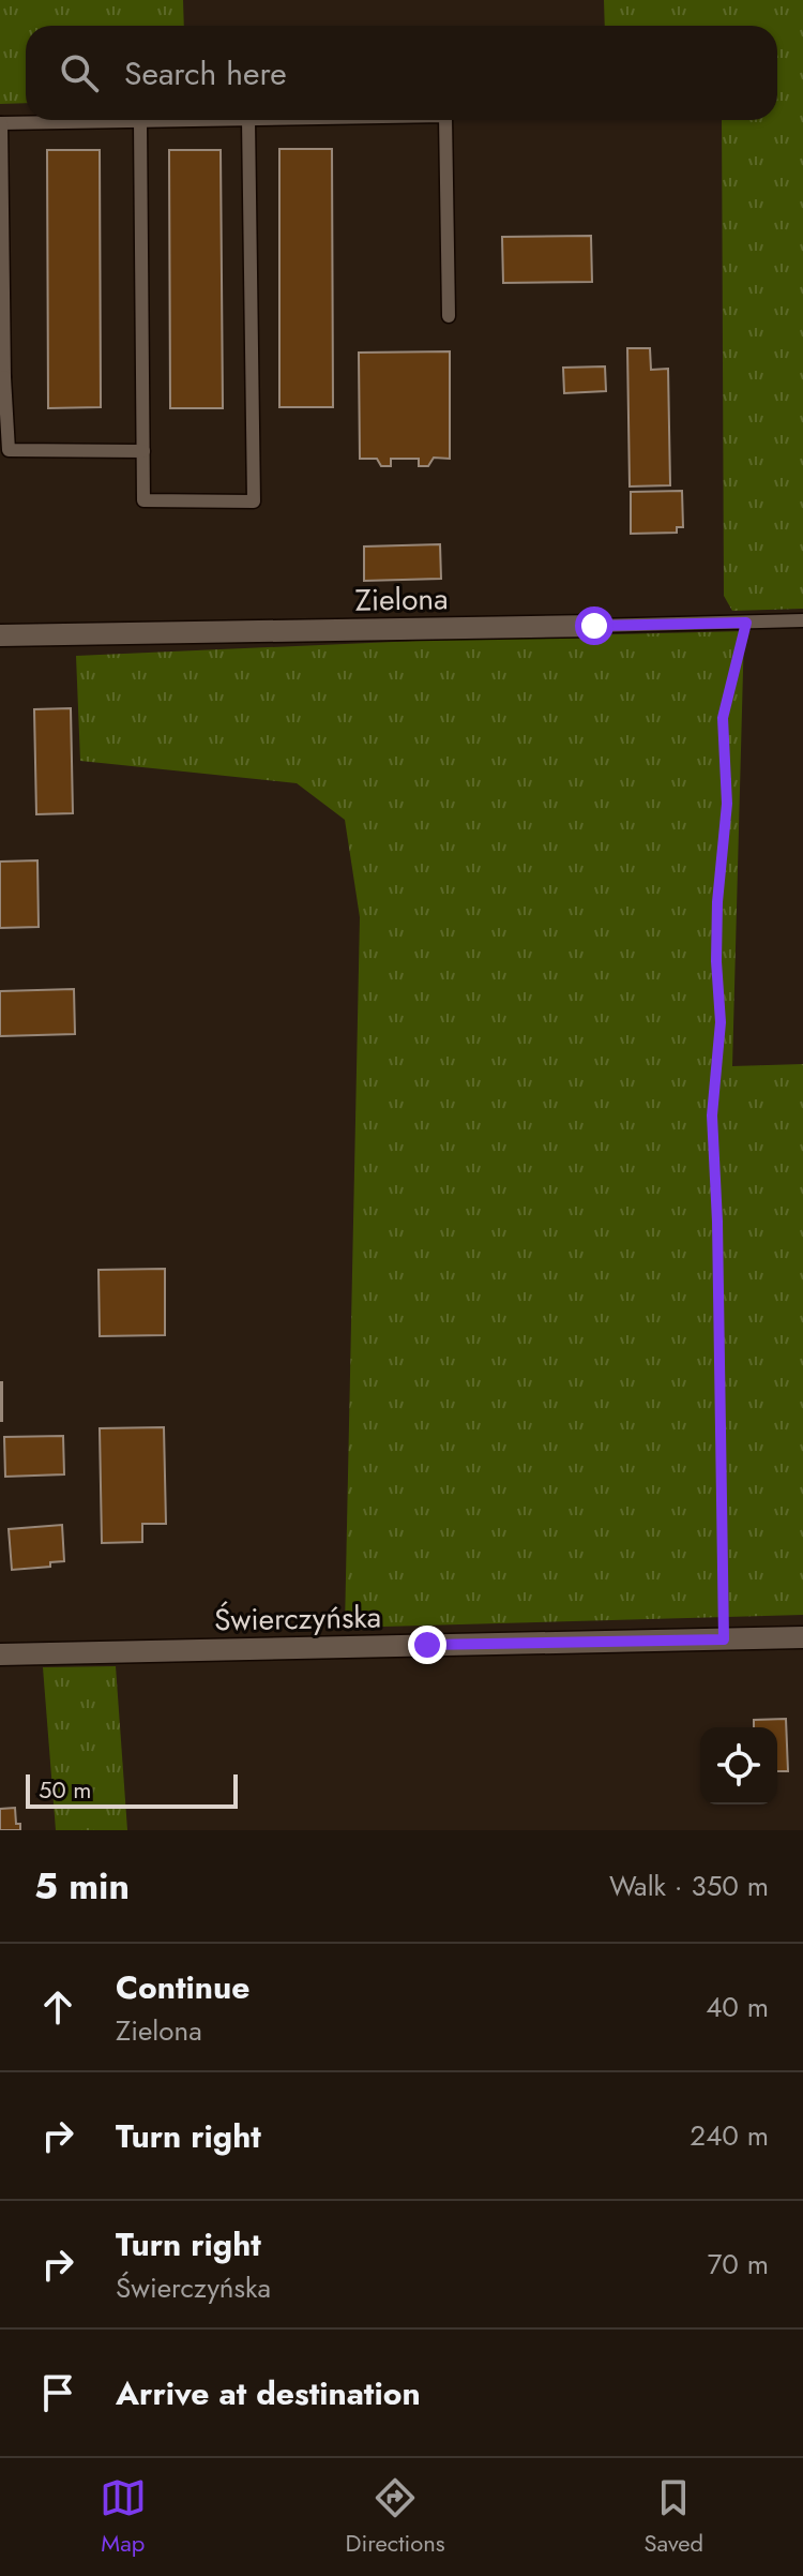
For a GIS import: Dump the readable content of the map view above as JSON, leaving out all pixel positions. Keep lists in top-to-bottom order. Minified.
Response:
{"streets":{"street":["Zielona","Świerczyńska"]},"scale_bar":"50 m","page":{"search":"Search here","scale":"50 m","heading":["5 min","Walk · 350 m"],"list":[["Continue","Zielona","40 m"],["Turn right","240 m"],["Turn right","Świerczyńska","70 m"],"Arrive at destination"],"nav":["Map","Directions","Saved"]}}
